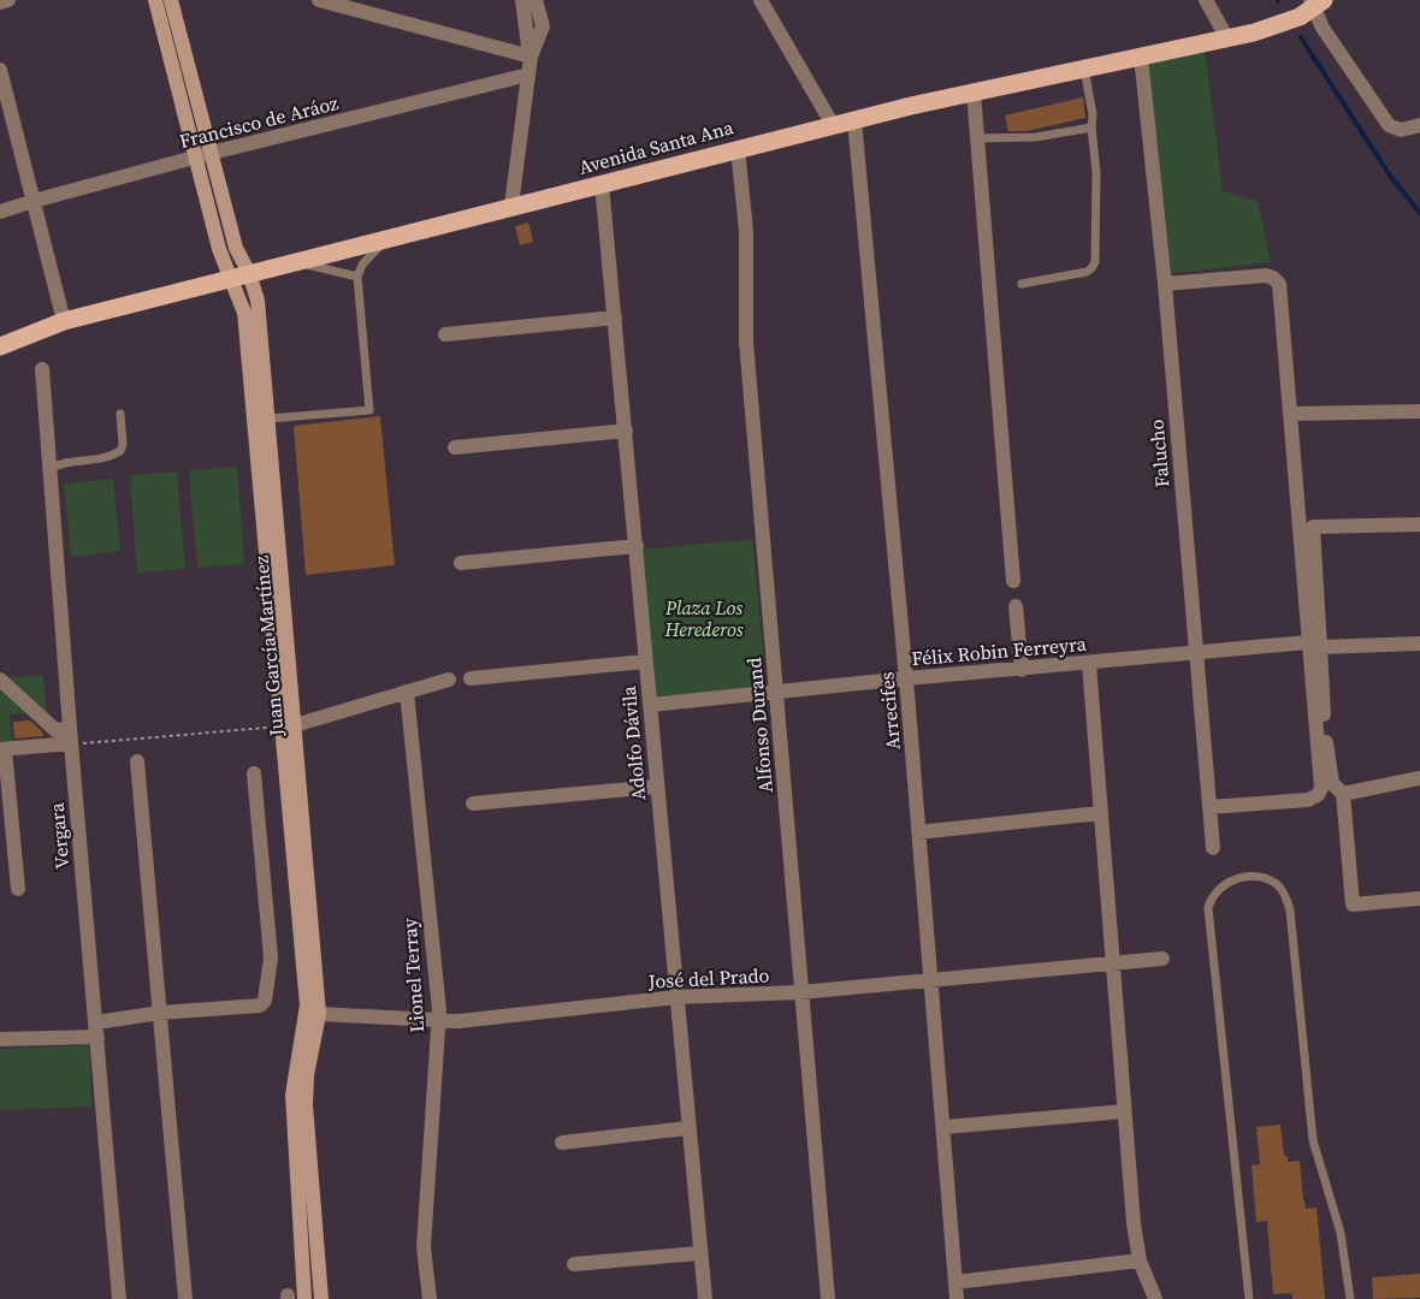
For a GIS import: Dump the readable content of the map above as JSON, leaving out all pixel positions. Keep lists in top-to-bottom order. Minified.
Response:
{"streets":{"main road":["Avenida Santa Ana","Juan García Martínez"],"street":["Francisco de Aráoz","Falucho","Félix Robin Ferreyra","Arrecifes","Alfonso Durand","Adolfo Dávila","Vergara","Lionel Terray","José del Prado"]},"crossings":[["Francisco de Aráoz","Juan García Martínez"],["Avenida Santa Ana","Falucho"],["Avenida Santa Ana","Juan García Martínez"],["Avenida Santa Ana","Arrecifes"],["Avenida Santa Ana","Alfonso Durand"],["Avenida Santa Ana","Adolfo Dávila"],["Falucho","Félix Robin Ferreyra"],["Juan García Martínez","José del Prado"],["Félix Robin Ferreyra","Arrecifes"],["Félix Robin Ferreyra","Alfonso Durand"],["Félix Robin Ferreyra","Adolfo Dávila"],["Arrecifes","José del Prado"],["Alfonso Durand","José del Prado"],["Adolfo Dávila","José del Prado"],["Lionel Terray","José del Prado"]],"parks":["Plaza Los Herederos"]}
